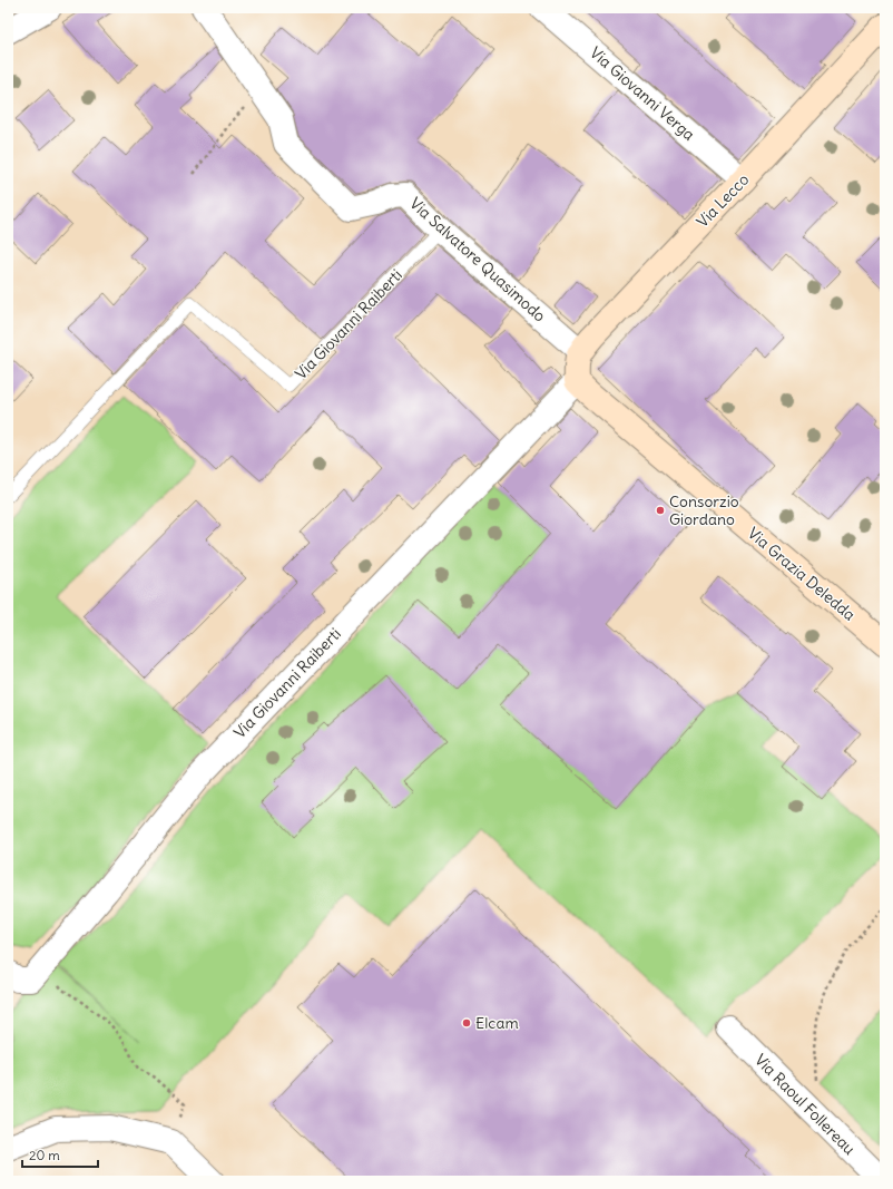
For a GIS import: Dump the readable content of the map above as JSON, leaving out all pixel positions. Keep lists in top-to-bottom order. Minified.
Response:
{"streets":{"street":["Via Giovanni Verga","Via Lecco","Via Salvatore Quasimodo","Via Giovanni Raiberti","Via Grazia Deledda","Via Raoul Follereau"]},"crossings":[["Via Giovanni Verga","Via Lecco"],["Via Lecco","Via Salvatore Quasimodo"],["Via Salvatore Quasimodo","Via Giovanni Raiberti"],["Via Giovanni Raiberti","Via Grazia Deledda"]],"places":["Consorzio Giordano","Elcam"],"scale_bar":"20 m"}
